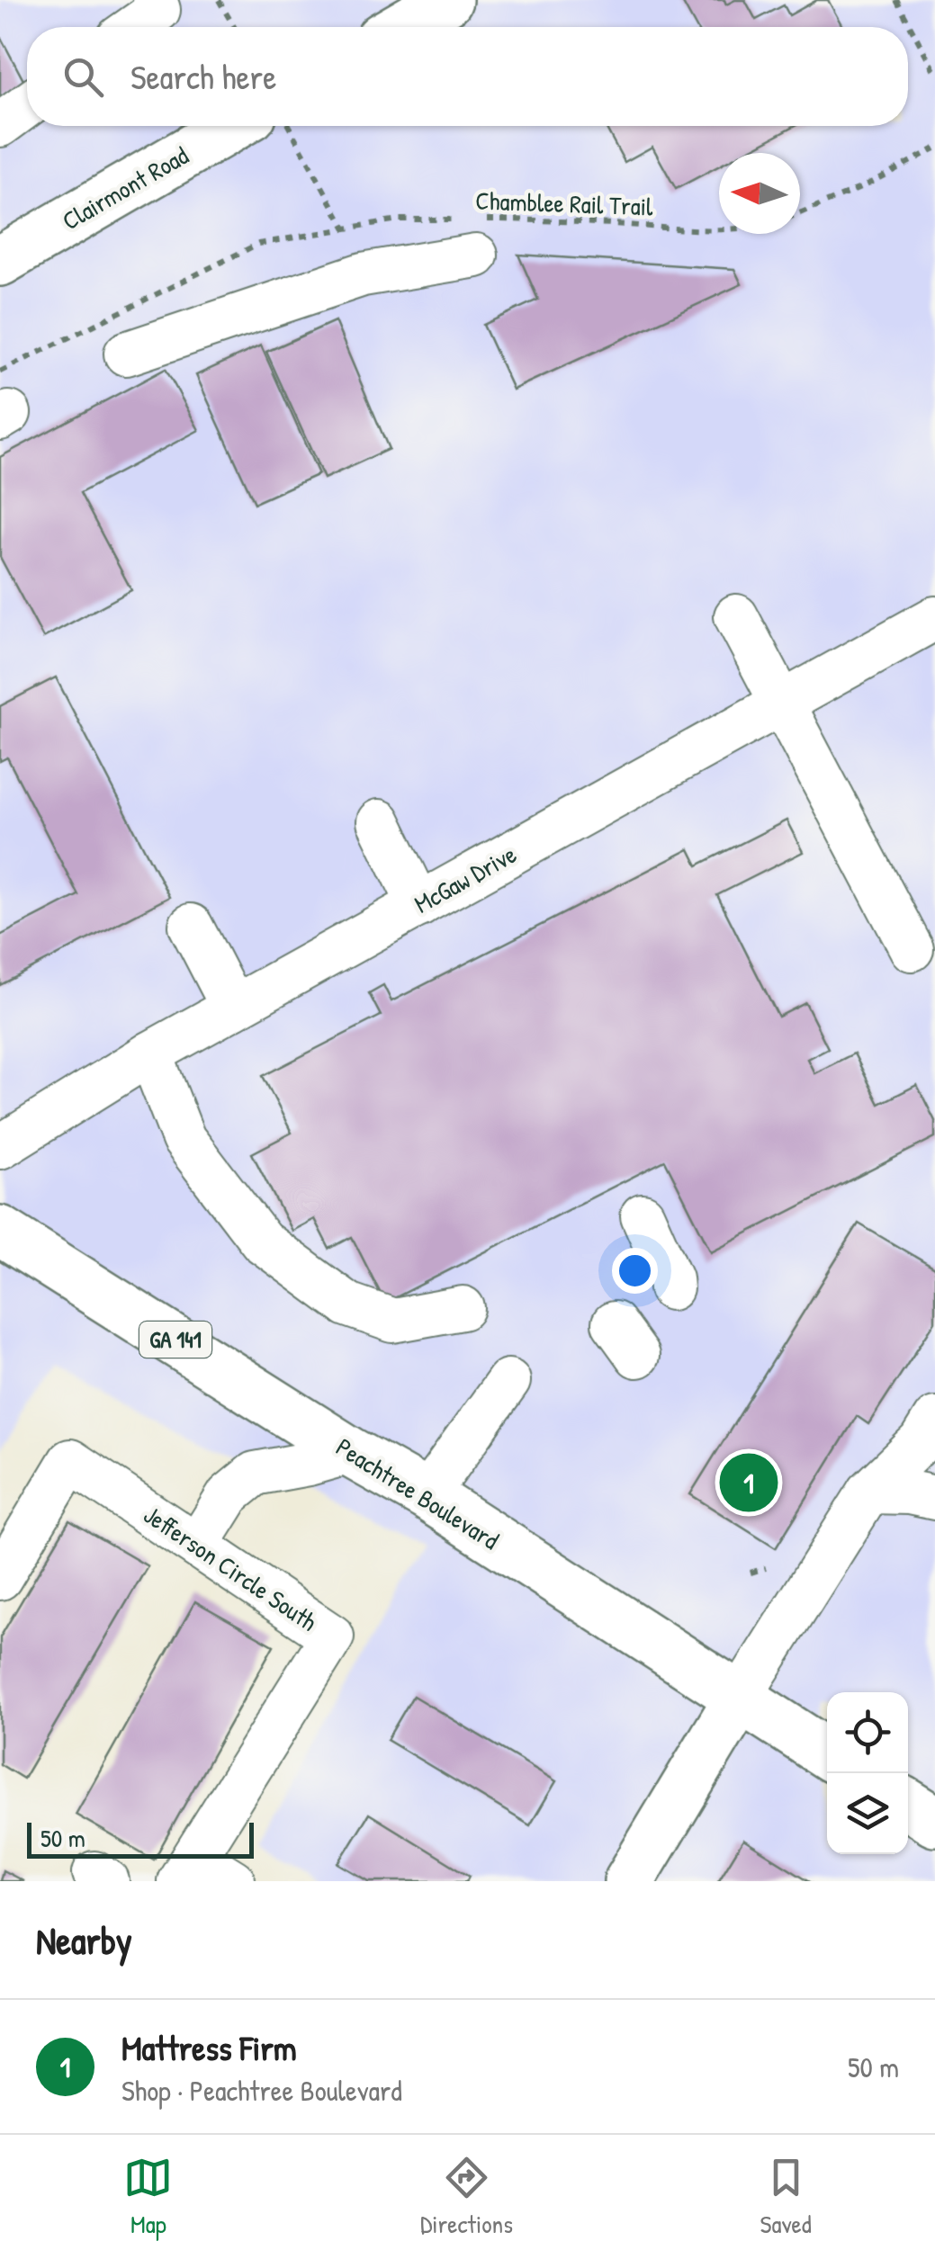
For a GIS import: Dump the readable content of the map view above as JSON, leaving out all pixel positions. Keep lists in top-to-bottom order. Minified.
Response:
{"streets":{"main road":["Clairmont Road","GA 141","Peachtree Boulevard"],"street":["McGaw Drive","Jefferson Circle South"],"path":["Chamblee Rail Trail"]},"scale_bar":"50 m","north":"left","page":{"search":"Search here","pins":"1","scale":"50 m","heading":"Nearby","list":[{"mark":"1","name":"Mattress Firm","note":"Shop · Peachtree Boulevard","value":"50 m"}],"nav":["Map","Directions","Saved"]}}
